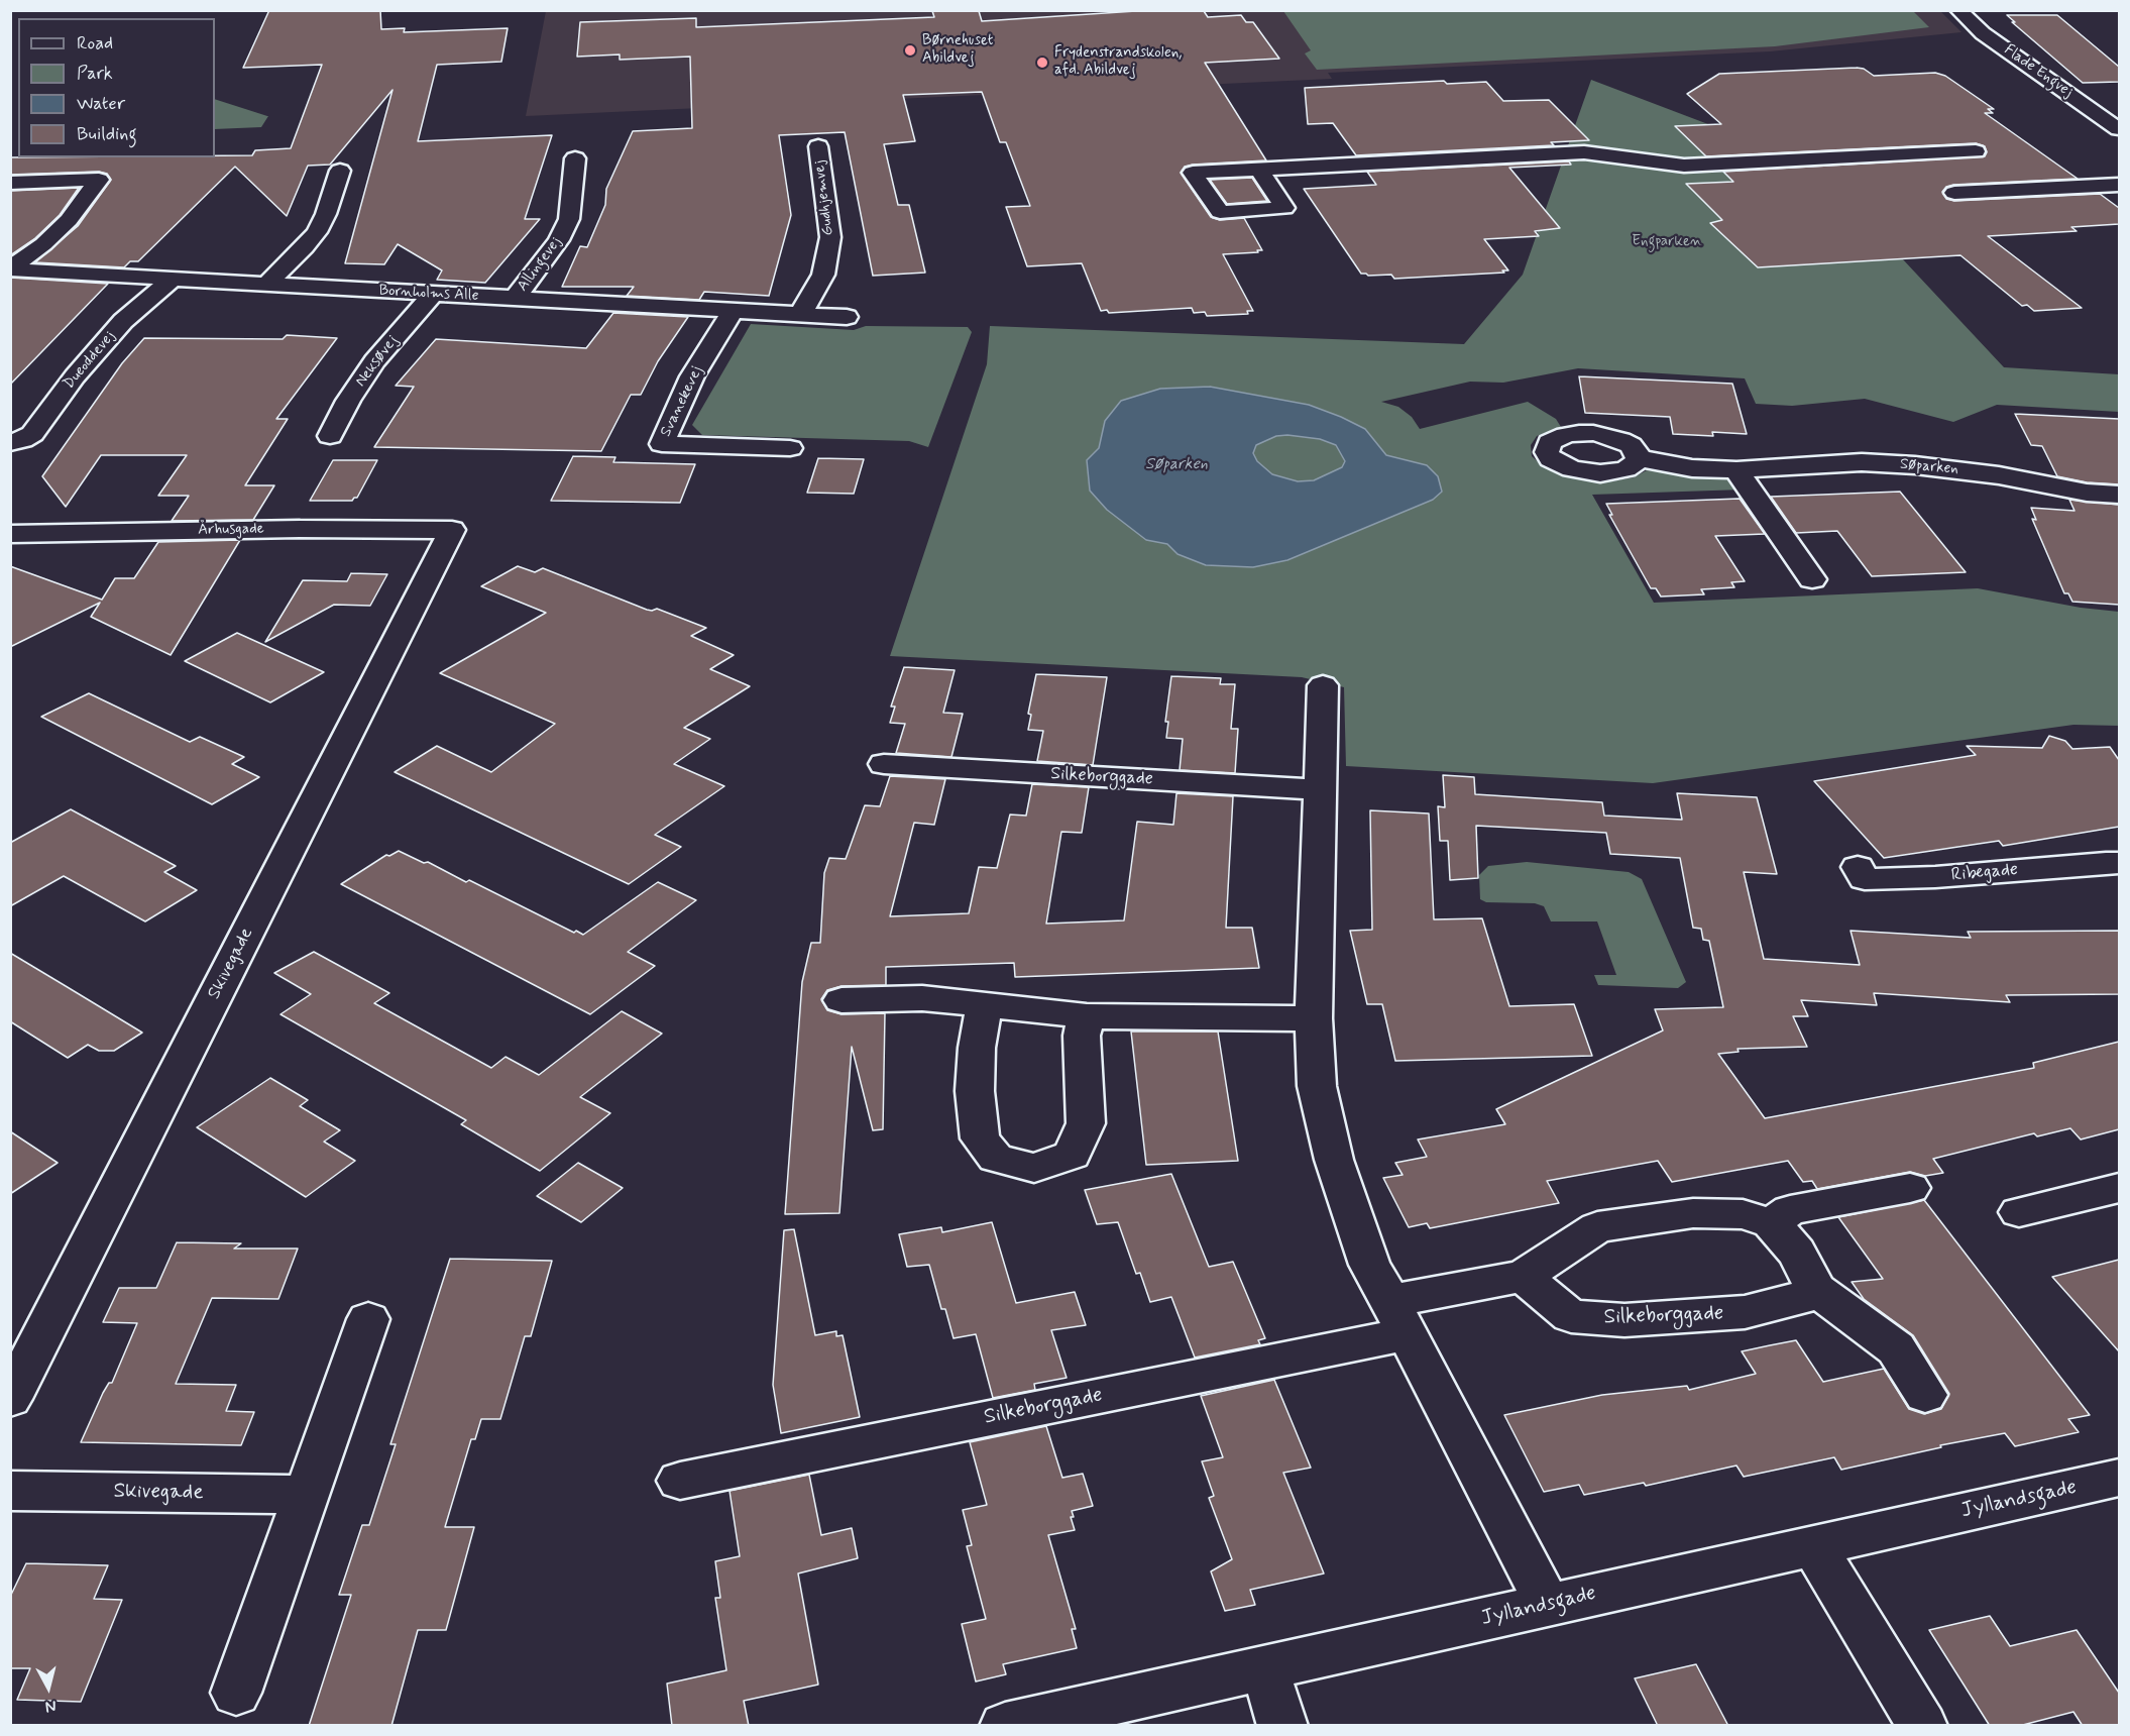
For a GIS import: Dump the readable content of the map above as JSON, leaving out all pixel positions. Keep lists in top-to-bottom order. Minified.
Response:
{"streets":{"street":["Flade Engvej","Gudhjemvej","Allingevej","Bornholms Alle","Dueoddevej","Neksøvej","Svanekevej","Søparken","Århusgade","Silkeborggade","Ribegade","Skivegade","Jyllandsgade"]},"crossings":[["Gudhjemvej","Bornholms Alle"],["Allingevej","Bornholms Alle"],["Bornholms Alle","Dueoddevej"],["Bornholms Alle","Neksøvej"],["Bornholms Alle","Svanekevej"],["Århusgade","Skivegade"]],"water":["Søparken"],"parks":["Engparken"],"places":["Børnehuset Abildvej","Frydenstrandskolen, afd. Abildvej"],"legend":["Road","Park","Water","Building"],"north":"bottom"}
